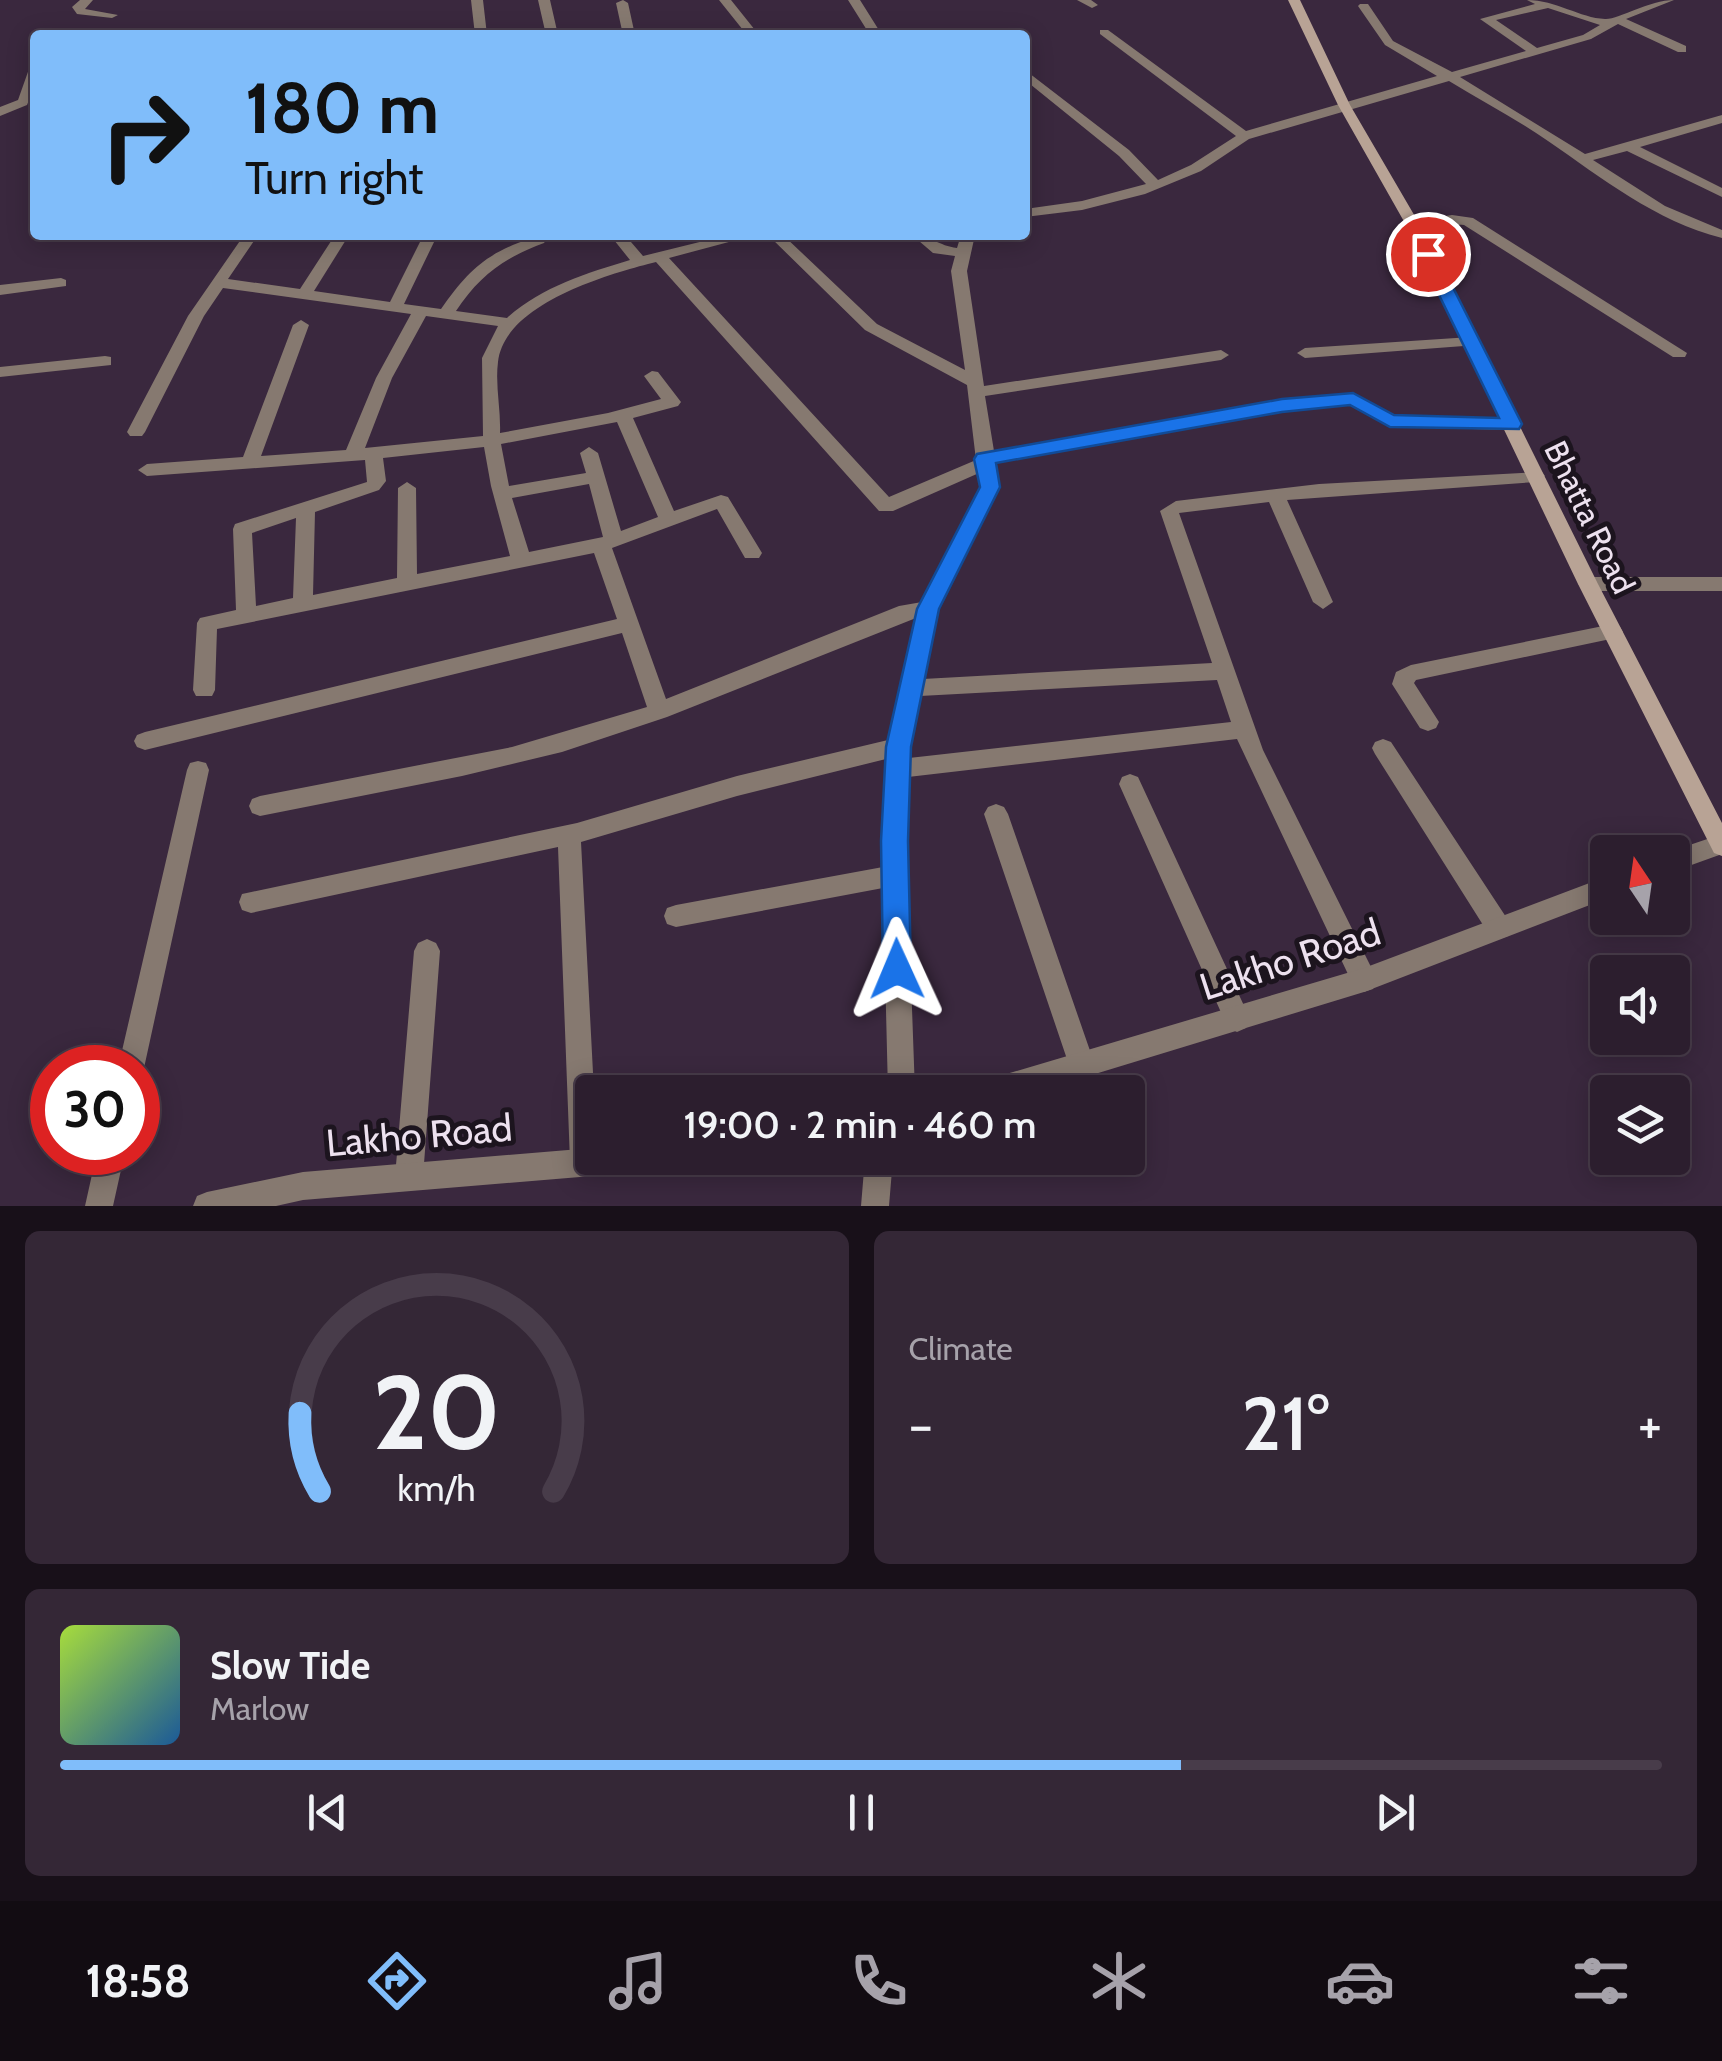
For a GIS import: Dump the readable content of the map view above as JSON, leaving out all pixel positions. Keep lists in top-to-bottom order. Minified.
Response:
{"streets":{"main road":["Bhatta Road"],"street":["Lakho Road"]},"north":"top","page":{"turn":["180 m","Turn right"],"limit":"30","trip":"19:00 · 2 min · 460 m","tile":"Climate","heat":["−","21°","+"],"song":["Slow Tide","Marlow"],"tabs":"18:58","gauge":["20","km/h"]}}
